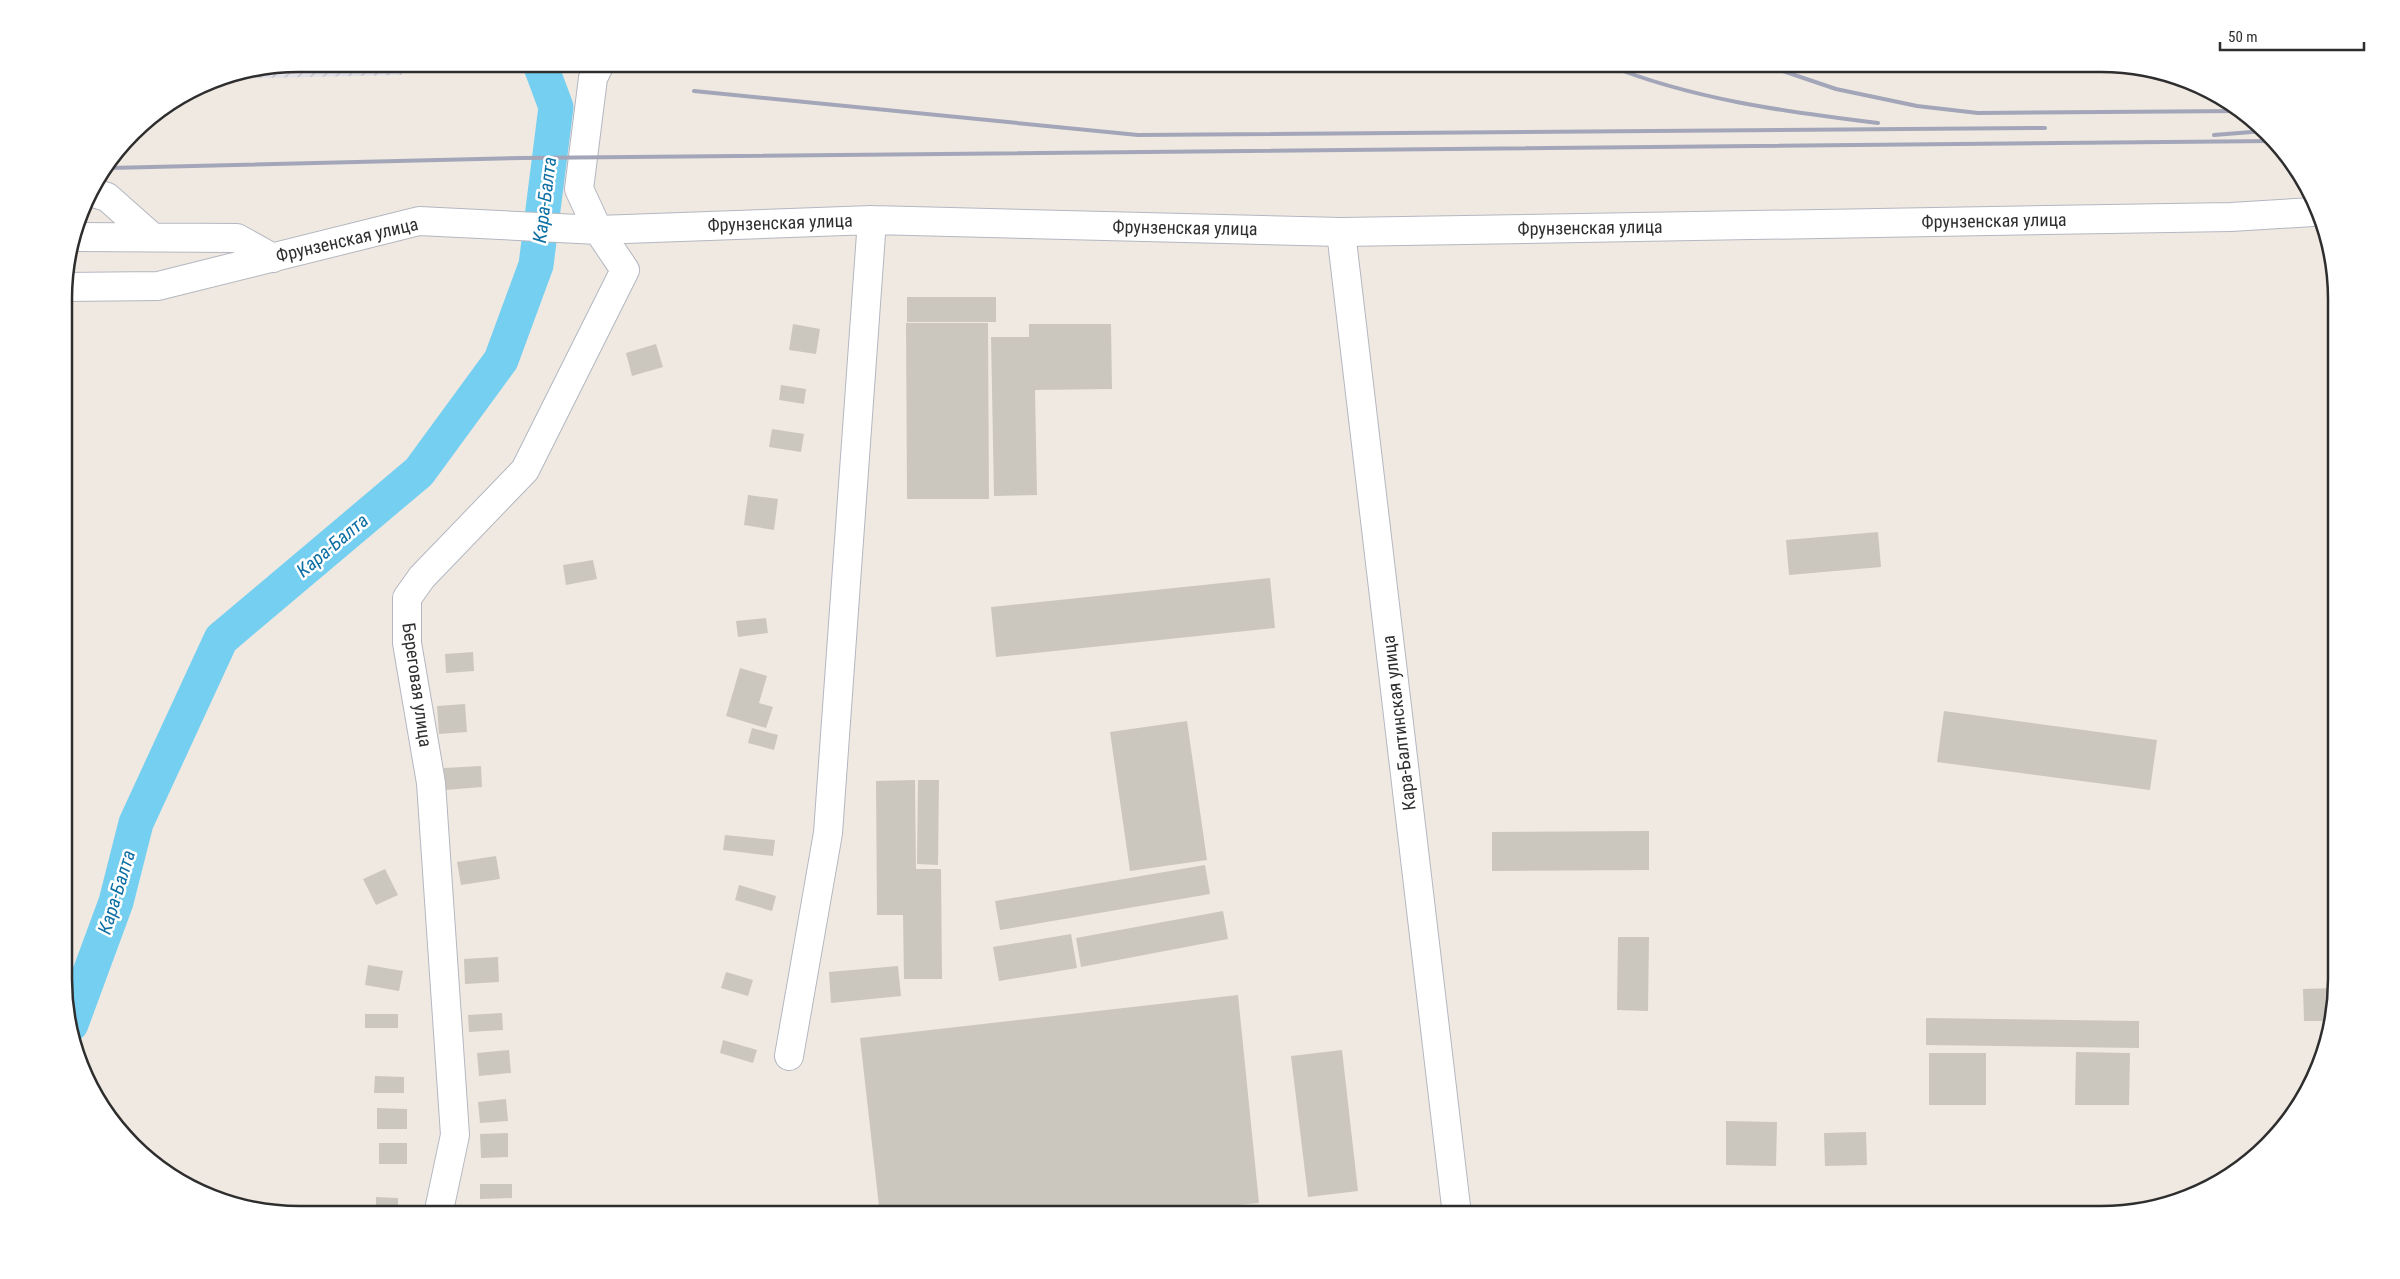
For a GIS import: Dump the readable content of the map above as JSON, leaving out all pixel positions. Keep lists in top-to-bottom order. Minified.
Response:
{"streets":{"street":["Фрунзенская улица","Береговая улица","Кара-Балтинская улица"]},"crossings":[["Фрунзенская улица","Береговая улица"],["Фрунзенская улица","Кара-Балтинская улица"]],"water":["Кара-Балта"],"scale_bar":"50 m"}
